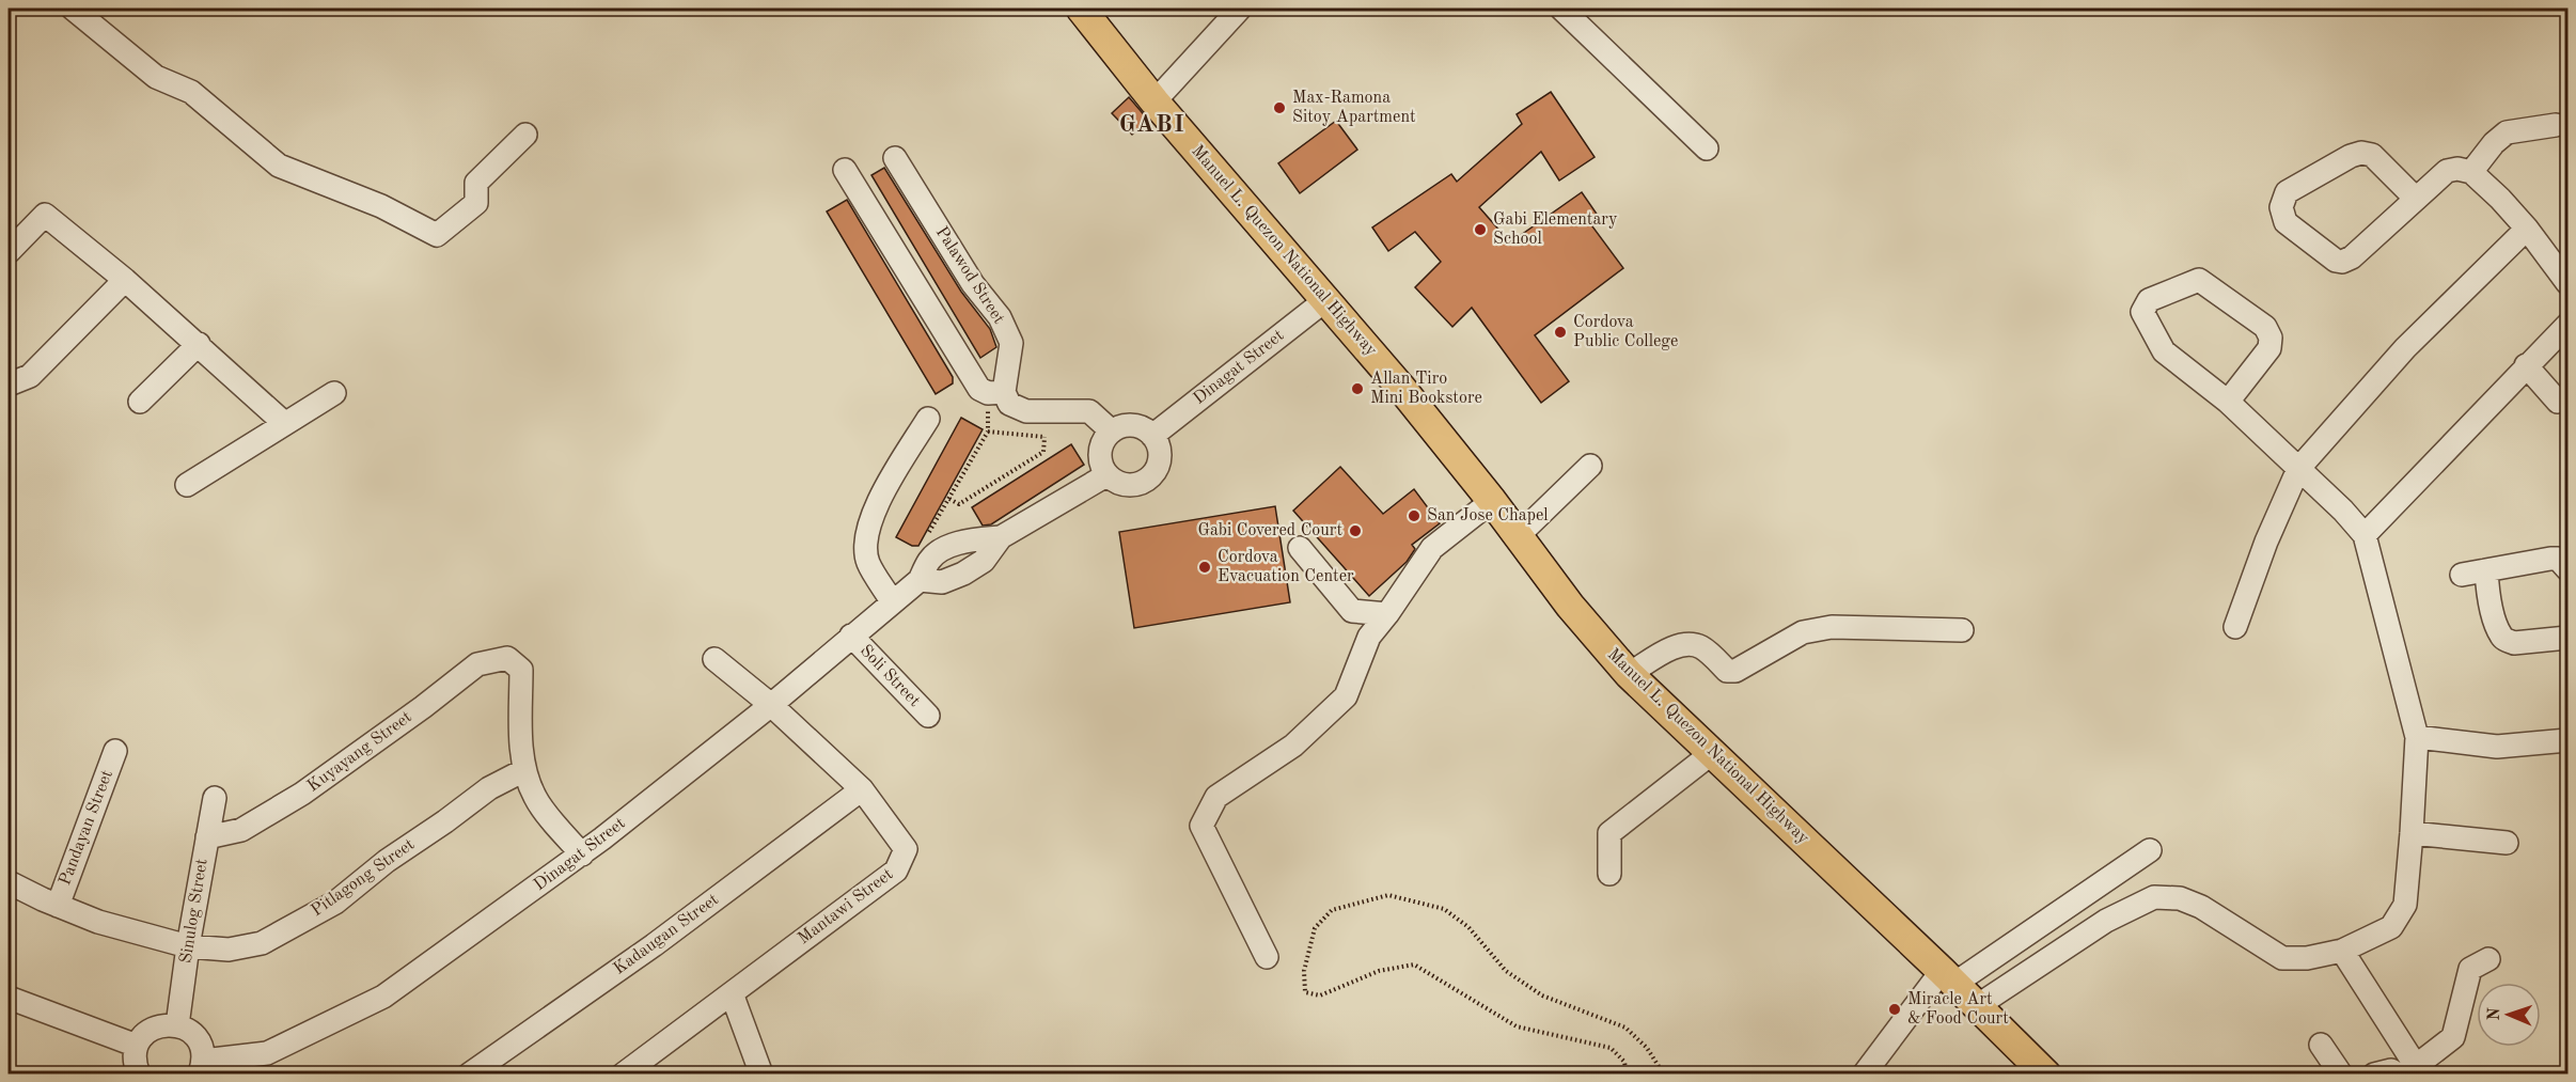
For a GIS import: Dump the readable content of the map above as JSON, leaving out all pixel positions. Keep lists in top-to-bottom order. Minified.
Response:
{"streets":{"main road":["Manuel L. Quezon National Highway"],"street":["Palawod Street","Dinagat Street","Soli Street","Kuyayang Street","Pandayan Street","Pitlagong Street","Mantawi Street","Sinulog Street","Kadaugan Street"]},"crossings":[["Manuel L. Quezon National Highway","Dinagat Street"],["Dinagat Street","Soli Street"],["Dinagat Street","Mantawi Street"],["Kuyayang Street","Pitlagong Street"],["Kuyayang Street","Sinulog Street"],["Pandayan Street","Pitlagong Street"],["Pitlagong Street","Sinulog Street"],["Mantawi Street","Kadaugan Street"]],"districts":["GABI"],"places":["Max-Ramona Sitoy Apartment","Gabi Elementary School","Cordova Public College","Allan Tiro Mini Bookstore","San Jose Chapel","Gabi Covered Court","Cordova Evacuation Center","Miracle Art & Food Court"],"north":"left"}
